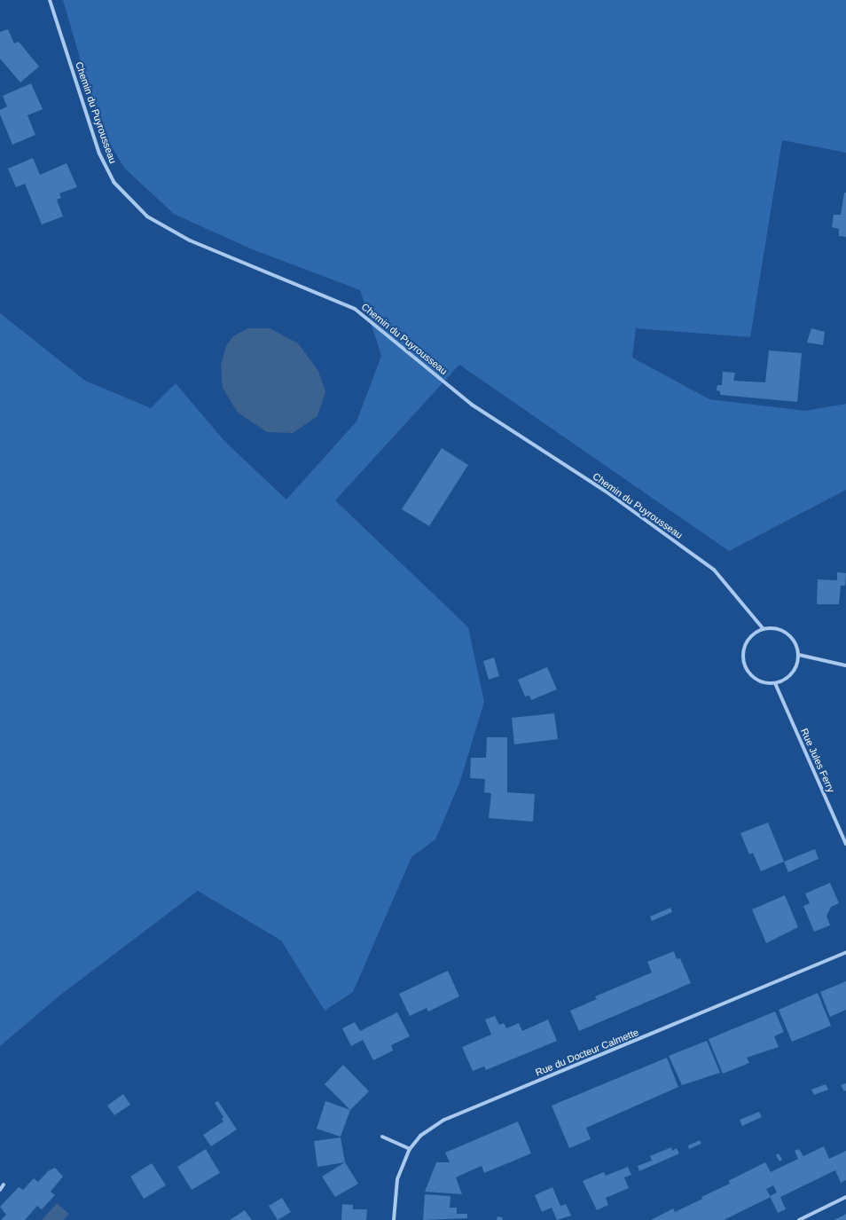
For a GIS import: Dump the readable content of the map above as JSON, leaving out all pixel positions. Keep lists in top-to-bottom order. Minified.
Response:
{"streets":{"street":["Chemin du Puyrousseau","Rue Jules Ferry","Rue du Docteur Calmette"]},"crossings":[["Chemin du Puyrousseau","Rue Jules Ferry"]]}
